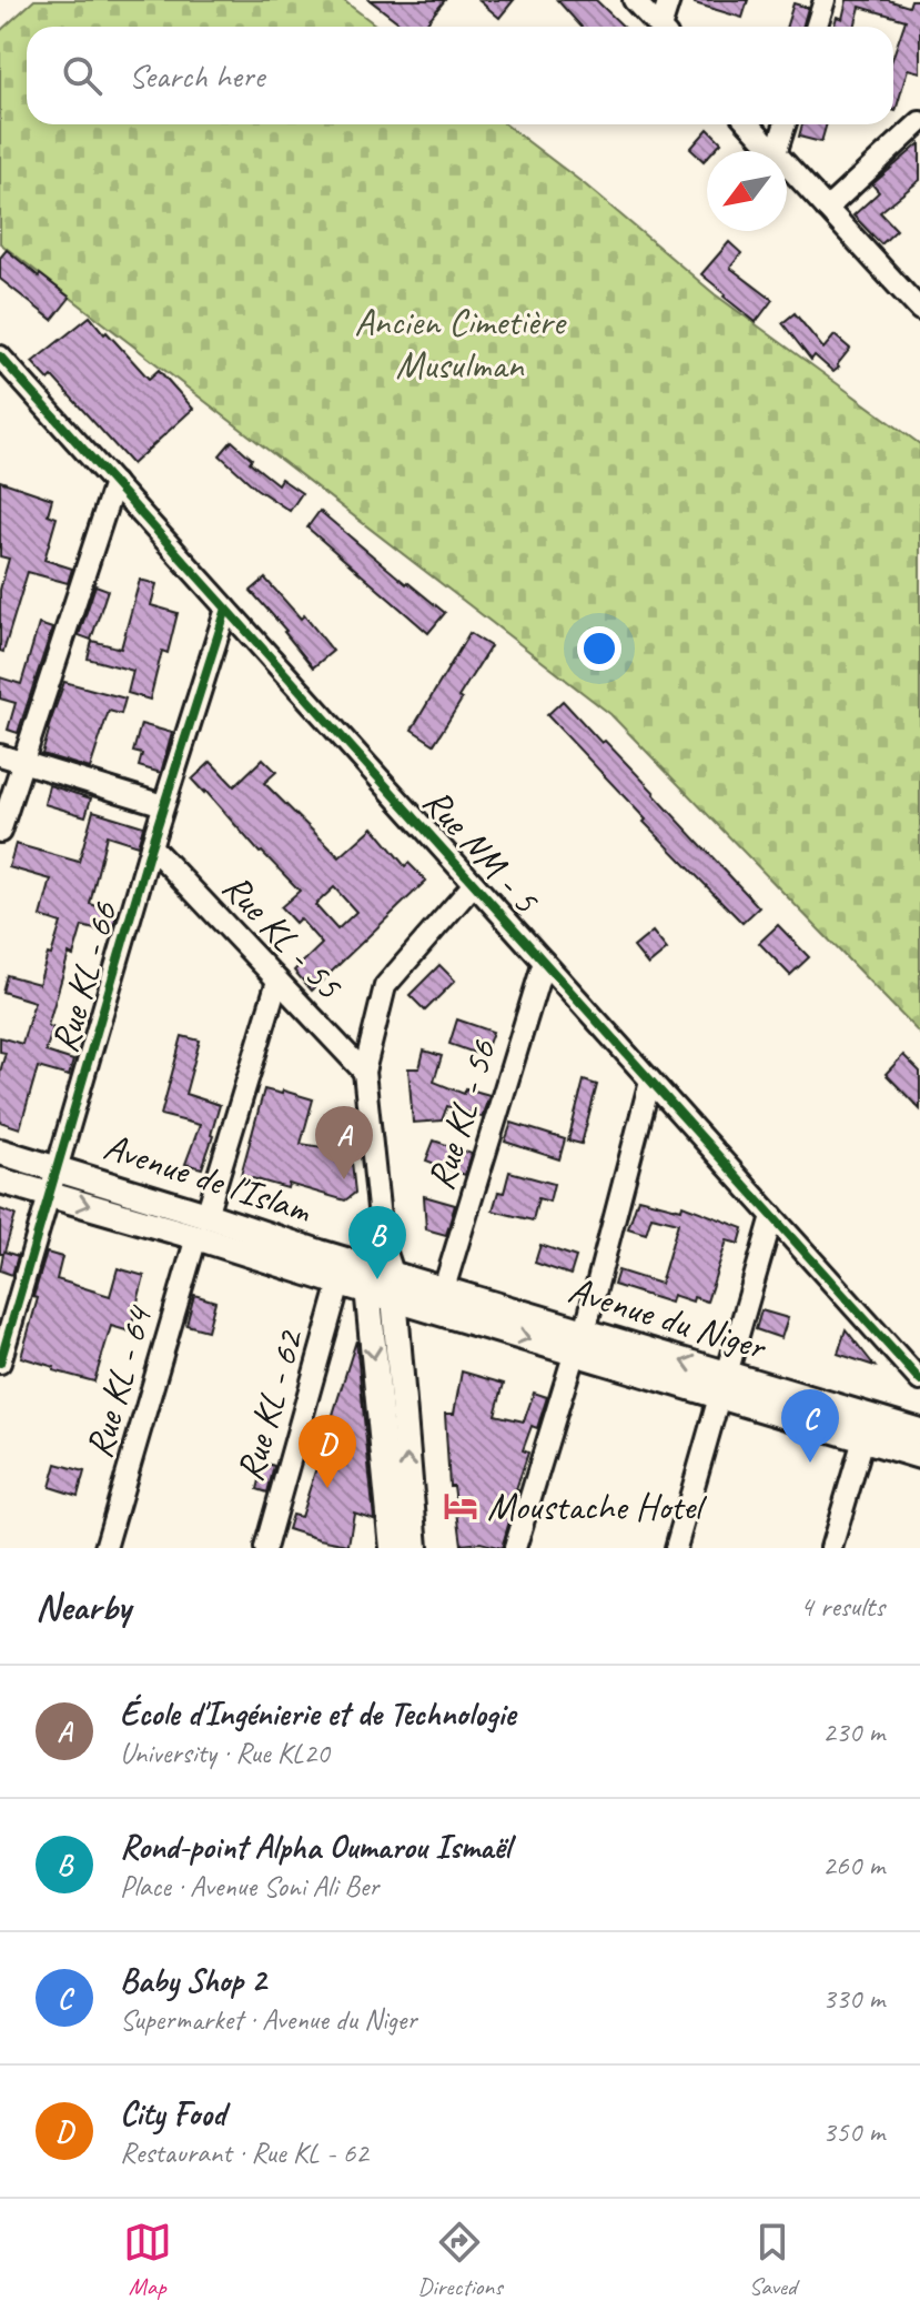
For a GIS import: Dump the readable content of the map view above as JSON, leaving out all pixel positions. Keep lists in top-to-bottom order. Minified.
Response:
{"streets":{"main road":["Avenue de l'Islam","Avenue du Niger"],"street":["Rue NM - 5","Rue KL - 55","Rue KL - 66","Rue KL - 56","Rue KL - 64","Rue KL - 62"]},"crossings":[["Rue NM - 5","Rue KL - 66"],["Rue NM - 5","Rue KL - 56"],["Rue KL - 55","Rue KL - 66"],["Rue KL - 55","Rue KL - 64"],["Rue KL - 66","Avenue de l'Islam"],["Rue KL - 56","Avenue du Niger"],["Avenue de l'Islam","Avenue du Niger"],["Avenue de l'Islam","Rue KL - 64"],["Avenue de l'Islam","Rue KL - 62"]],"parks":["Ancien Cimetière Musulman"],"places":{"hotel":["Moustache Hotel"]},"north":"bottom left","page":{"search":"Search here","pins":["A","B","C","D"],"heading":["Nearby","4 results"],"list":[{"mark":"A","name":"École d'Ingénierie et de Technologie","note":"University · Rue KL20","value":"230 m"},{"mark":"B","name":"Rond-point Alpha Oumarou Ismaël","note":"Place · Avenue Soni Ali Ber","value":"260 m"},{"mark":"C","name":"Baby Shop 2","note":"Supermarket · Avenue du Niger","value":"330 m"},{"mark":"D","name":"City Food","note":"Restaurant · Rue KL - 62","value":"350 m"}],"nav":["Map","Directions","Saved"]}}
